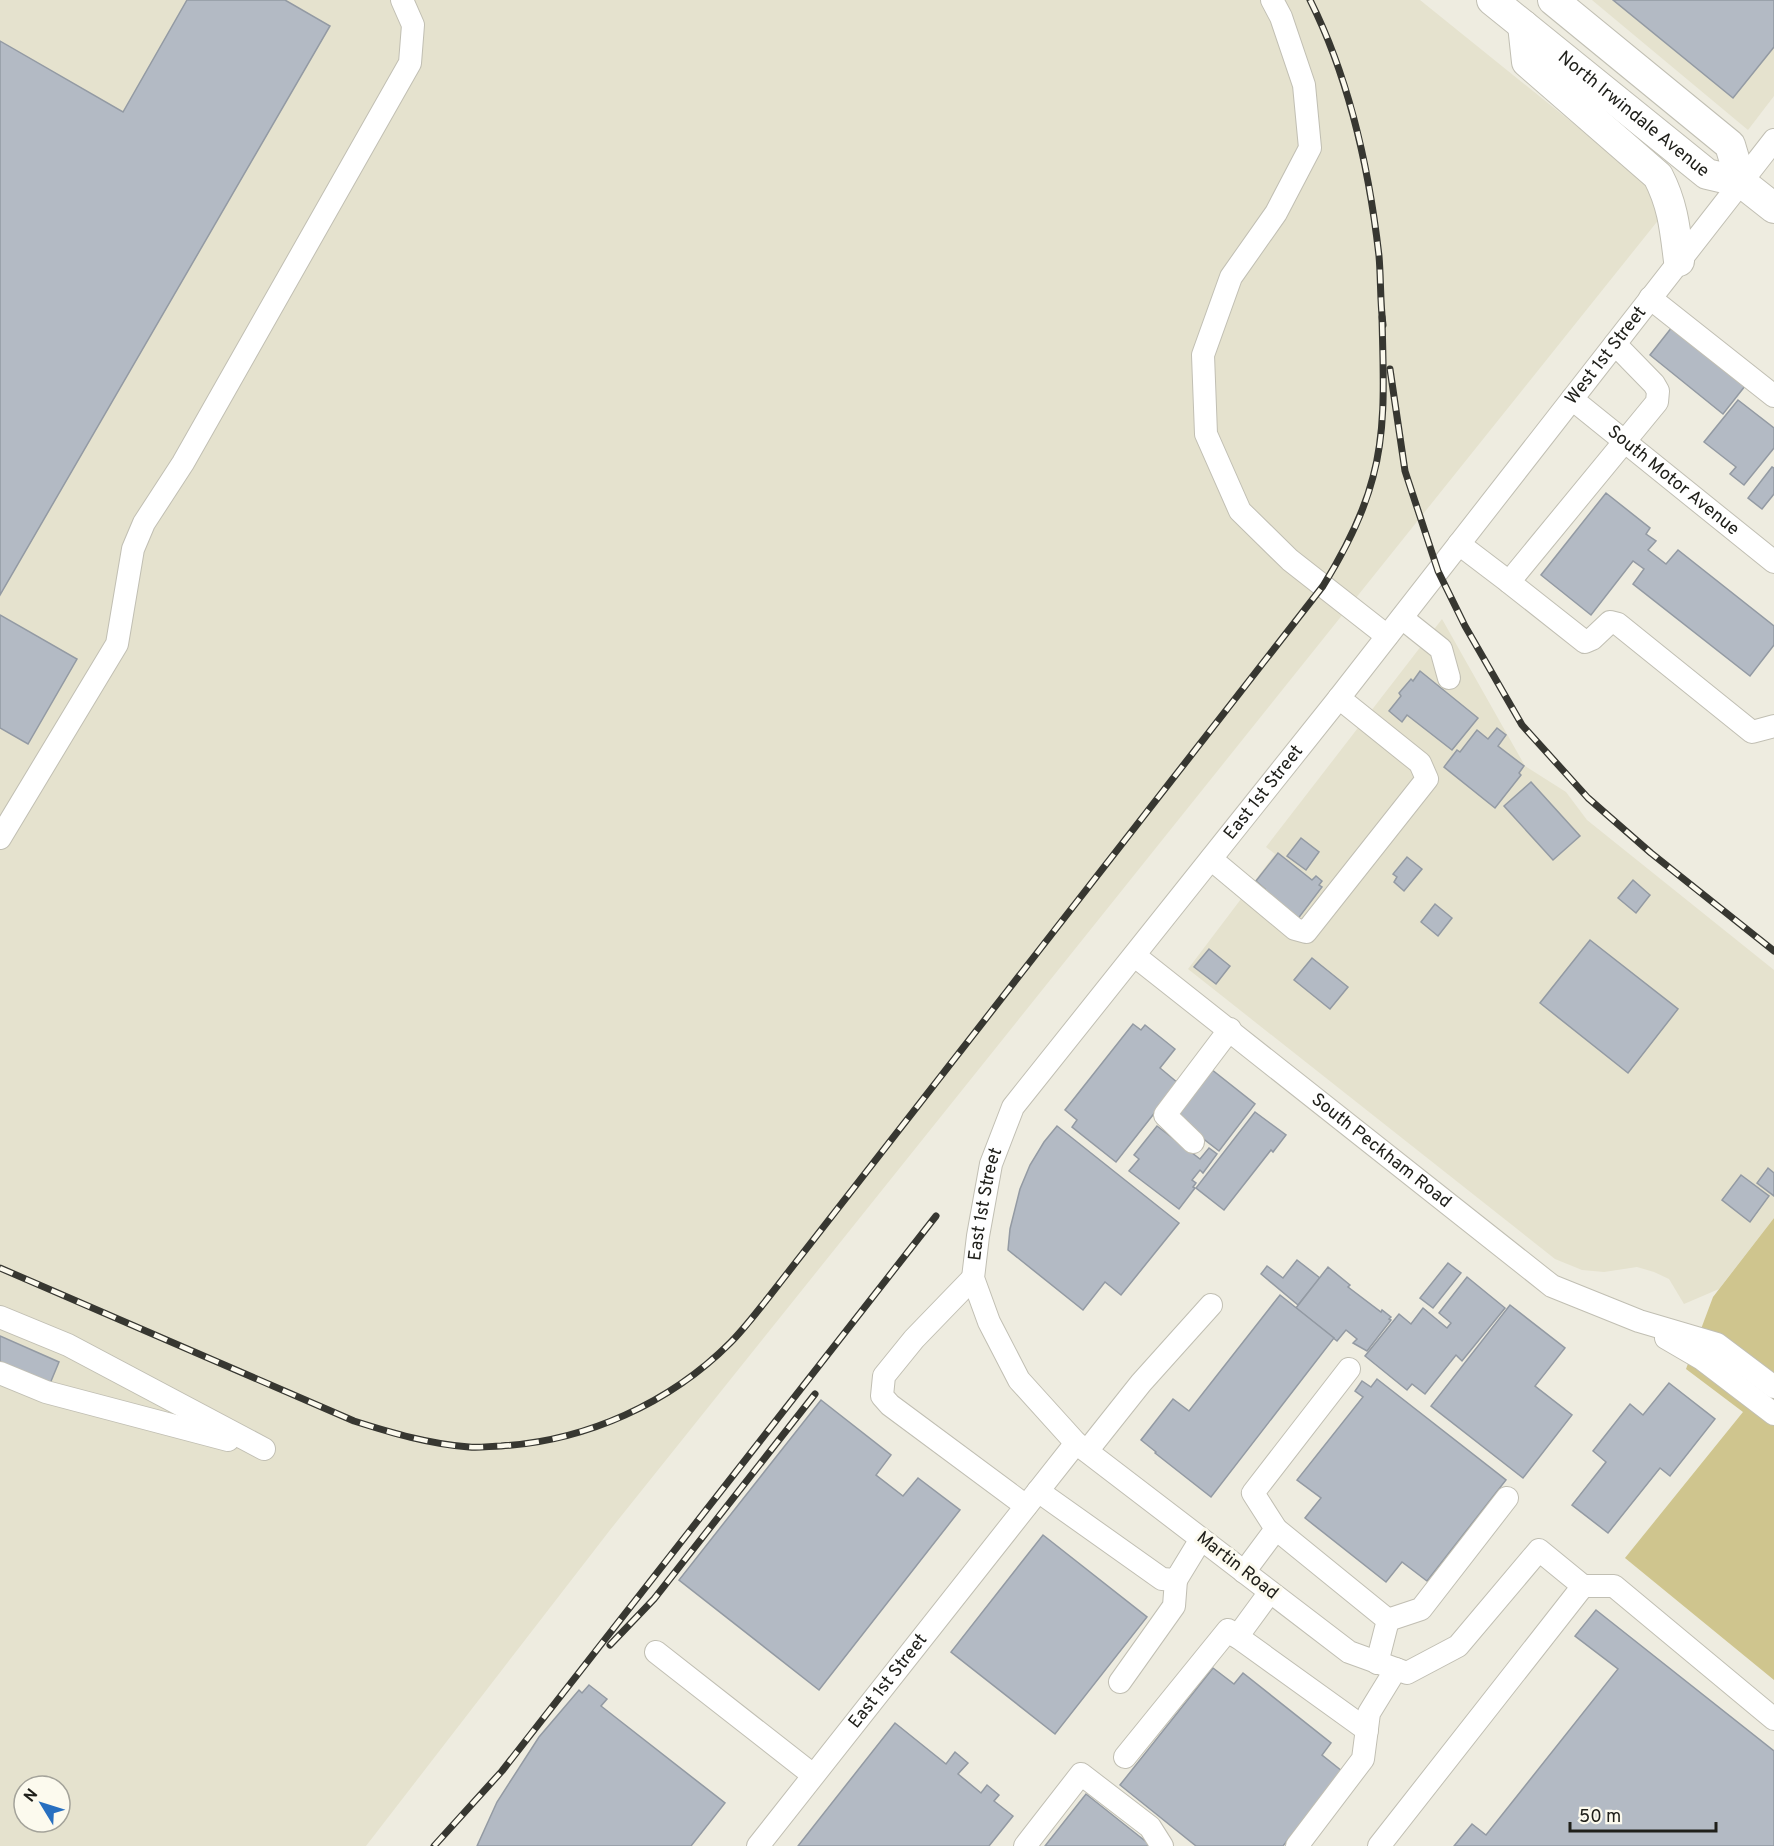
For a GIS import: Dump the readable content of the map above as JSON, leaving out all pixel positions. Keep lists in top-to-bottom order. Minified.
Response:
{"streets":{"main road":["North Irwindale Avenue"],"street":["West 1st Street","South Motor Avenue","East 1st Street","South Peckham Road","Martin Road"]},"crossings":[["North Irwindale Avenue","West 1st Street"],["West 1st Street","South Motor Avenue"],["West 1st Street","East 1st Street"],["East 1st Street","South Peckham Road"],["East 1st Street","Martin Road"]],"scale_bar":"50 m","north":"top left"}
